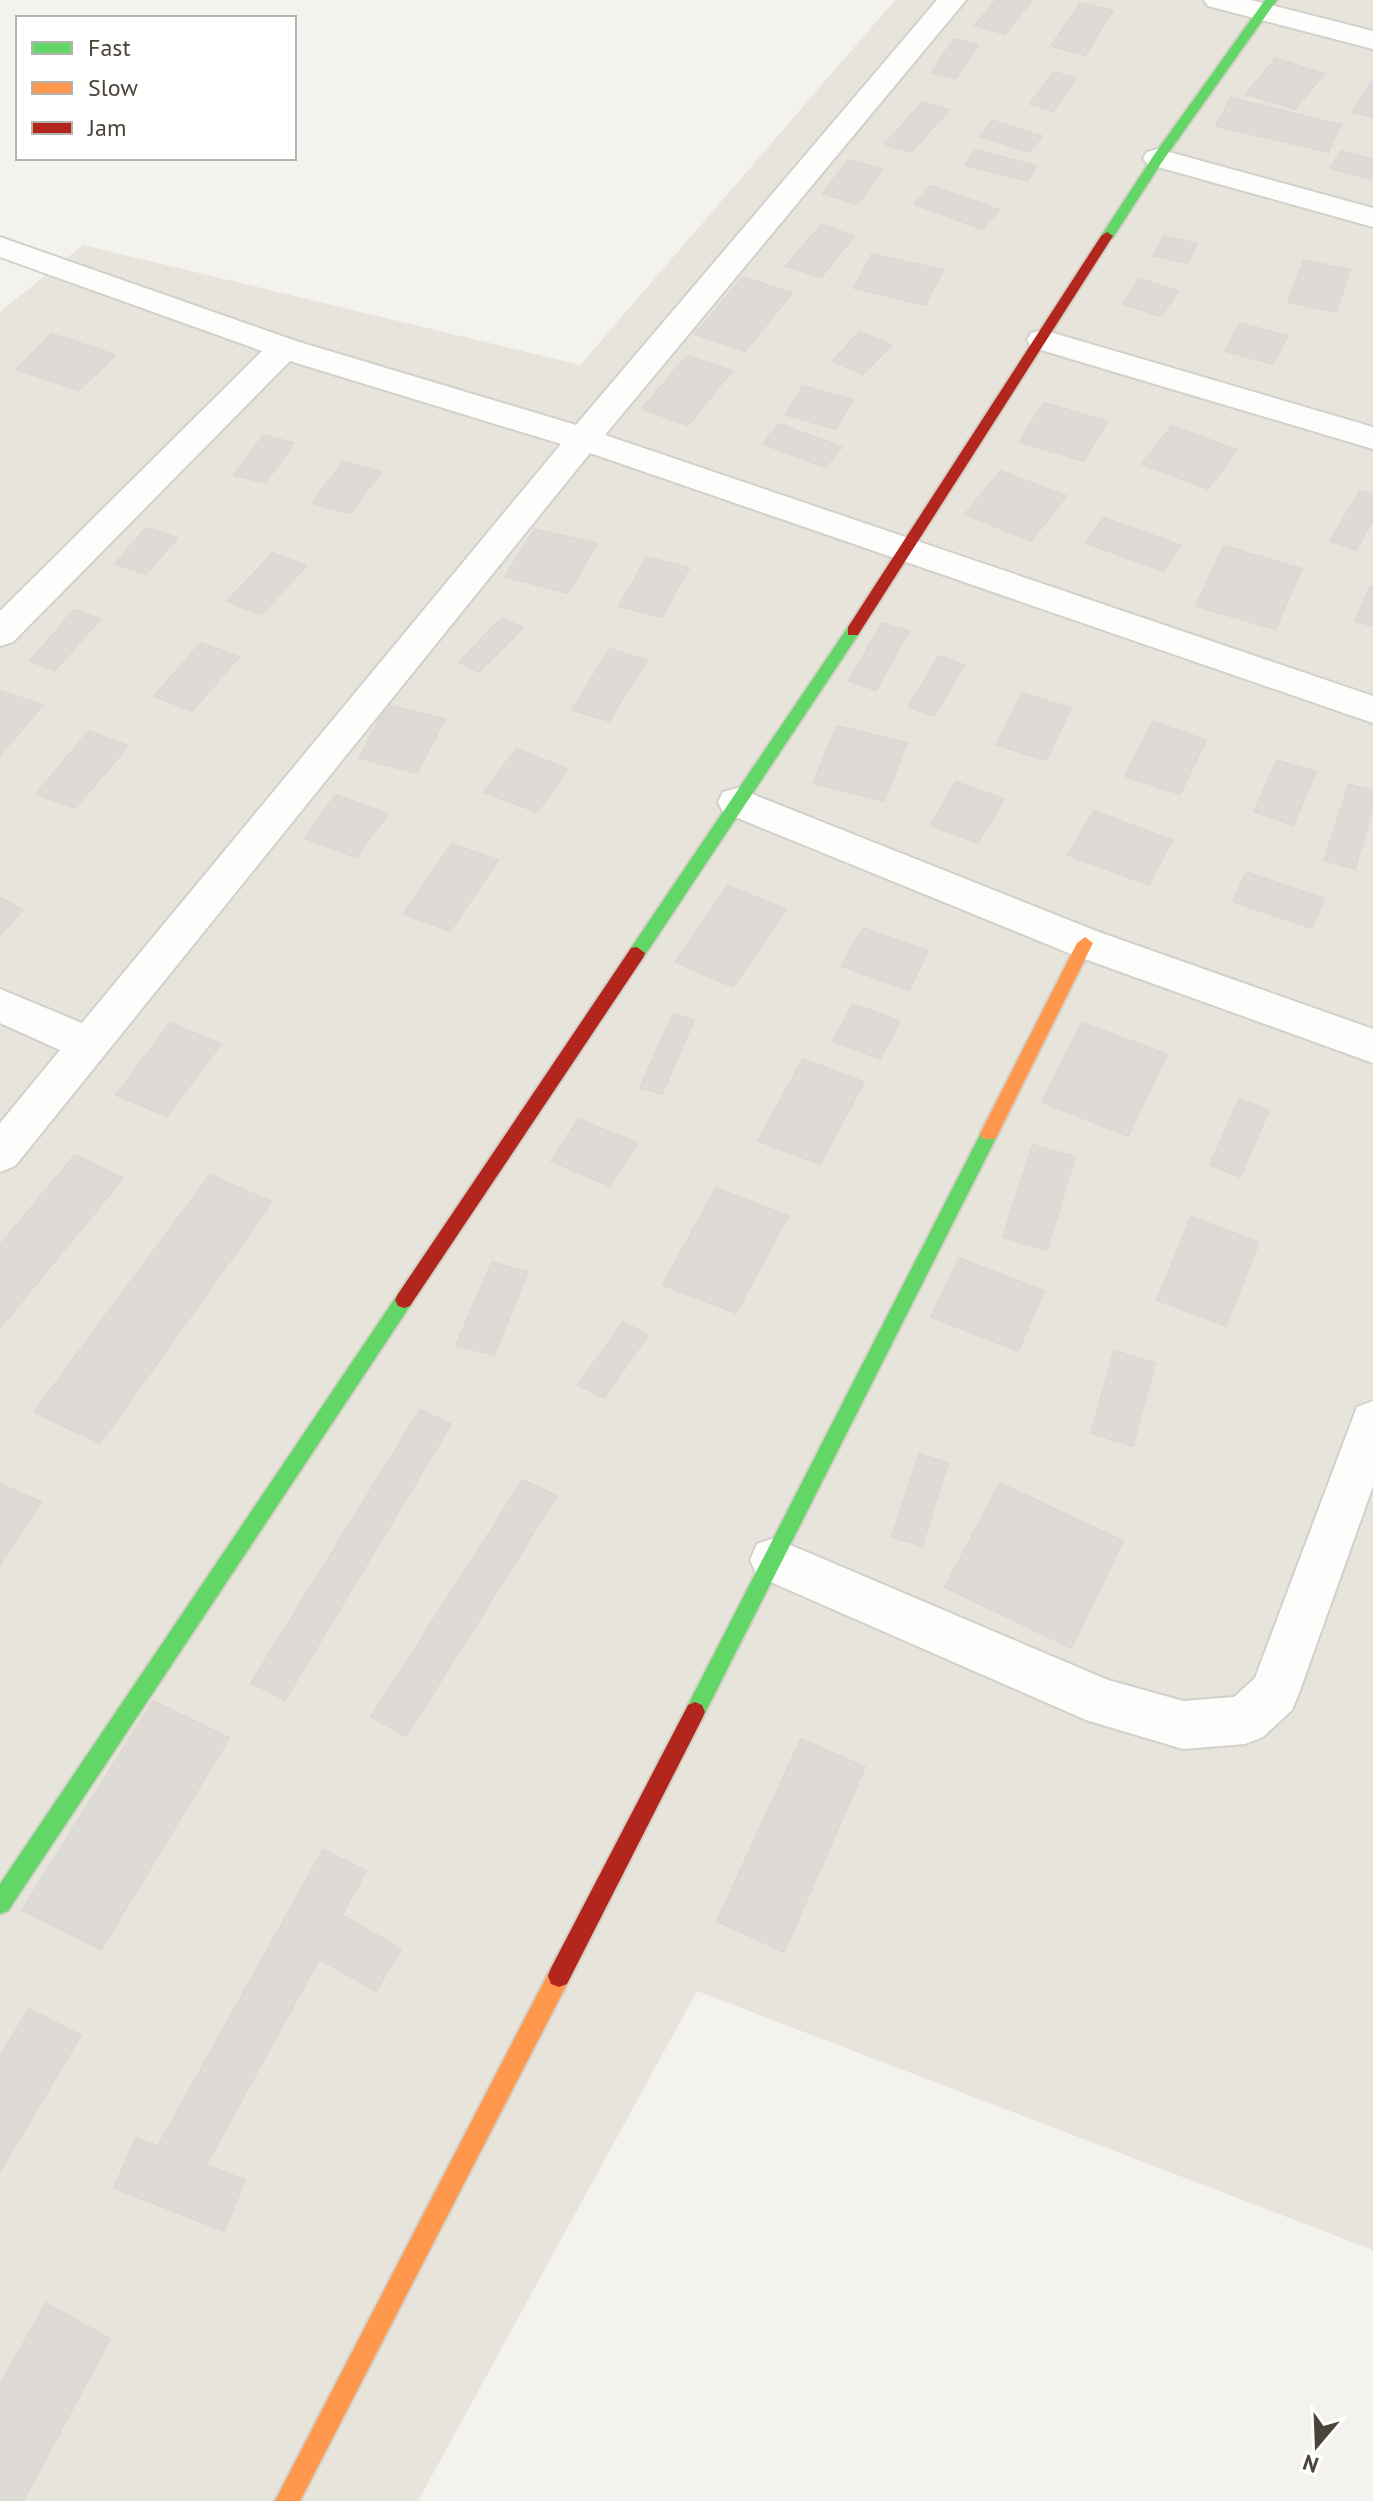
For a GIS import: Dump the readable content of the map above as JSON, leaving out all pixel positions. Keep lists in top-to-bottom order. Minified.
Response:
{"legend":["Fast","Slow","Jam"],"north":"bottom"}
